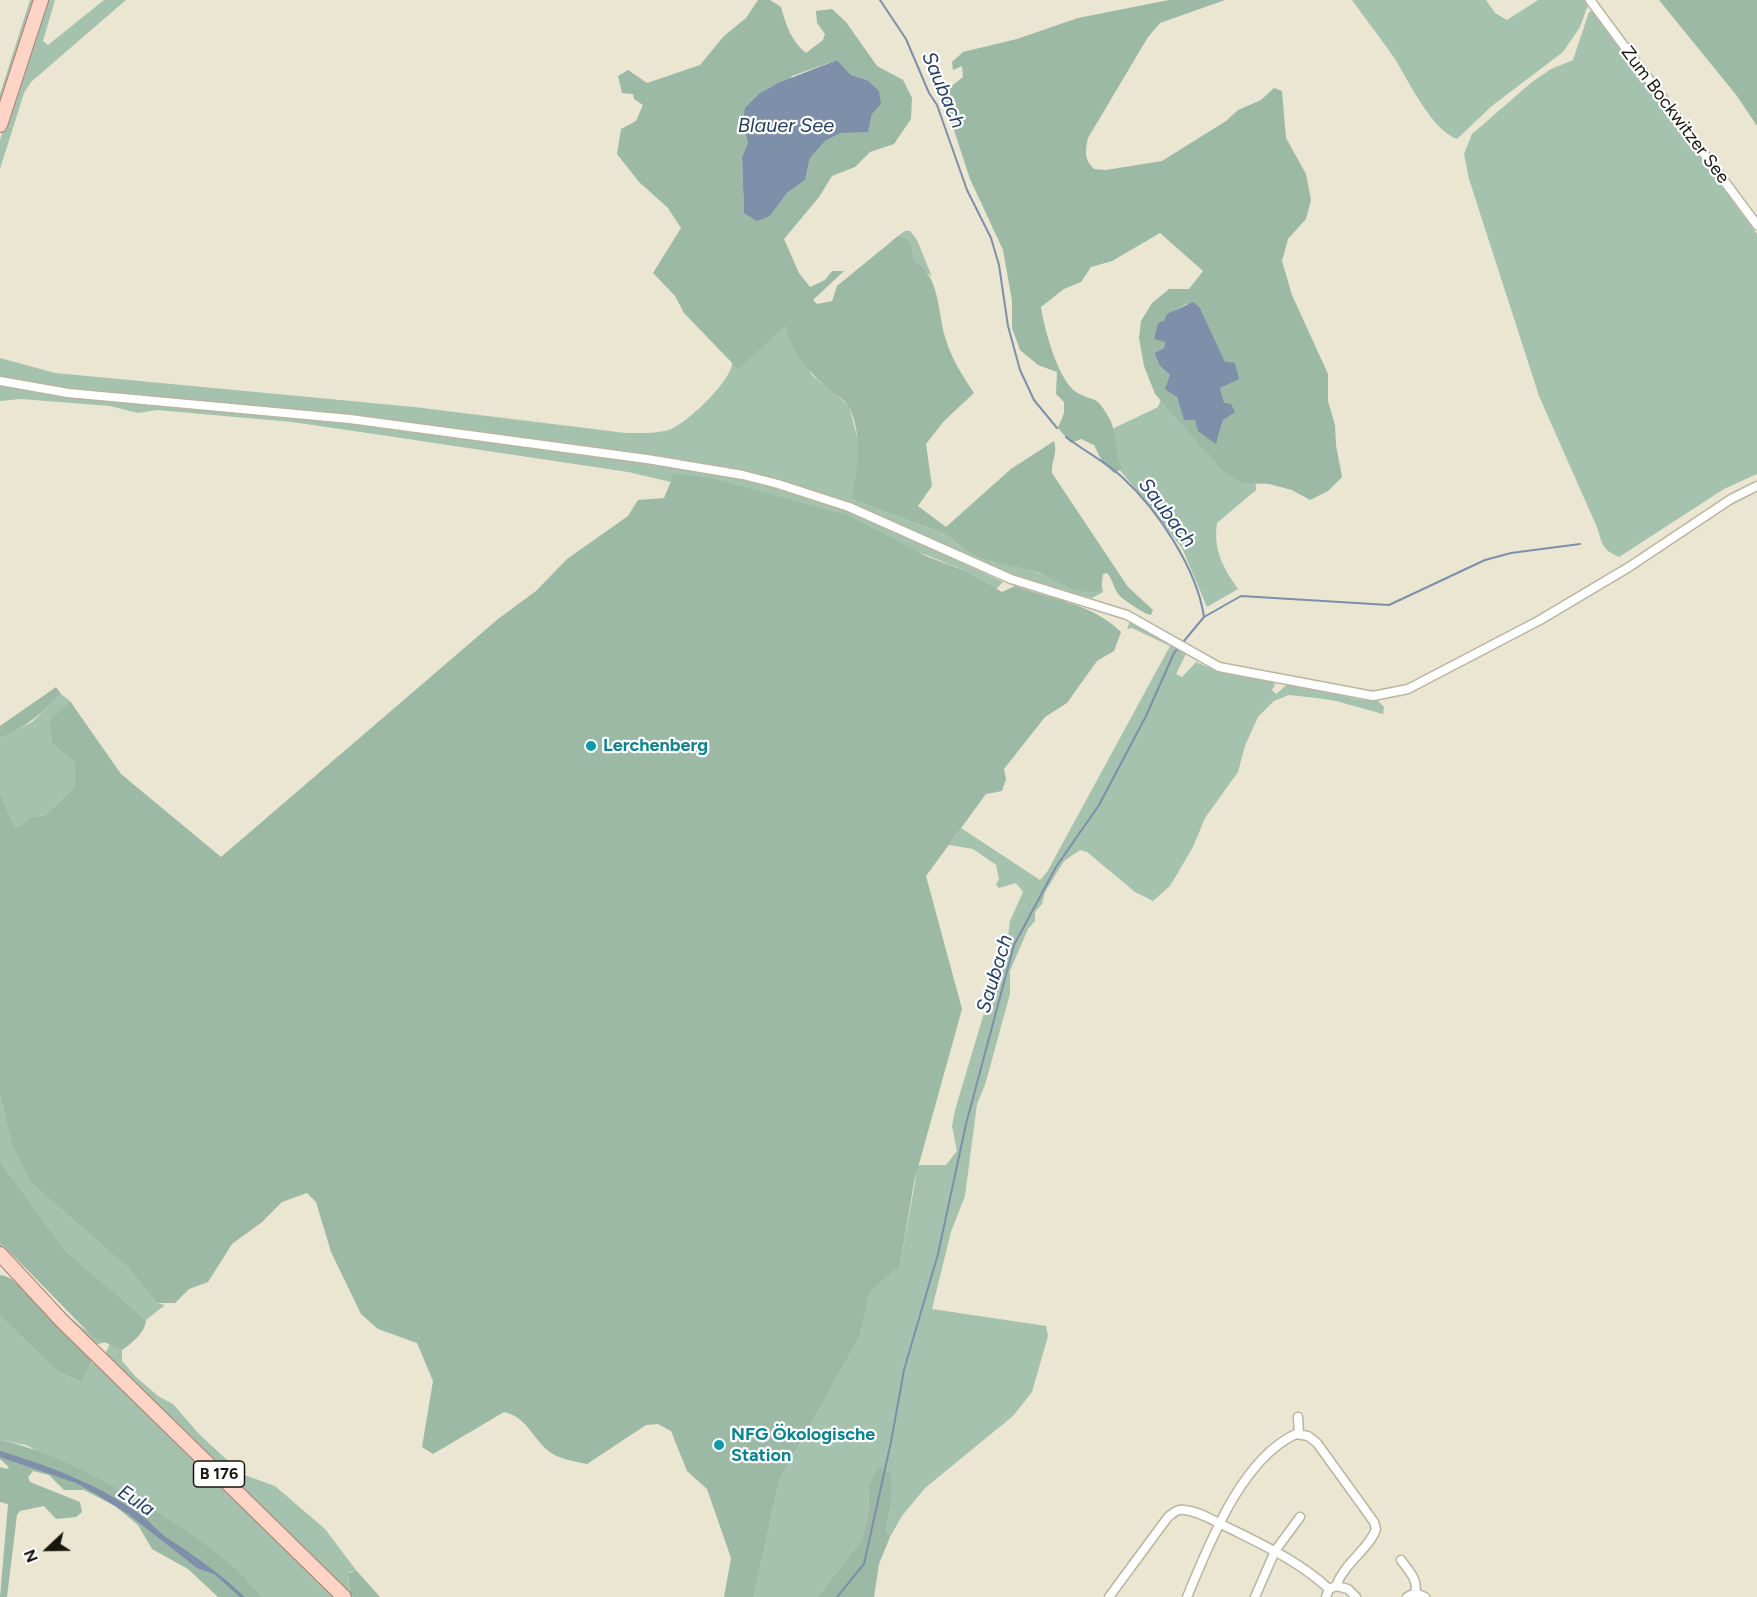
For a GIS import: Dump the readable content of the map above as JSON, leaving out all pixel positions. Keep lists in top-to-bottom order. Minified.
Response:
{"streets":{"main road":["B 176"],"street":["Zum Bockwitzer See"]},"water":["Saubach","Blauer See","Eula"],"places":["Lerchenberg","NFG Ökologische Station"],"north":"left"}
